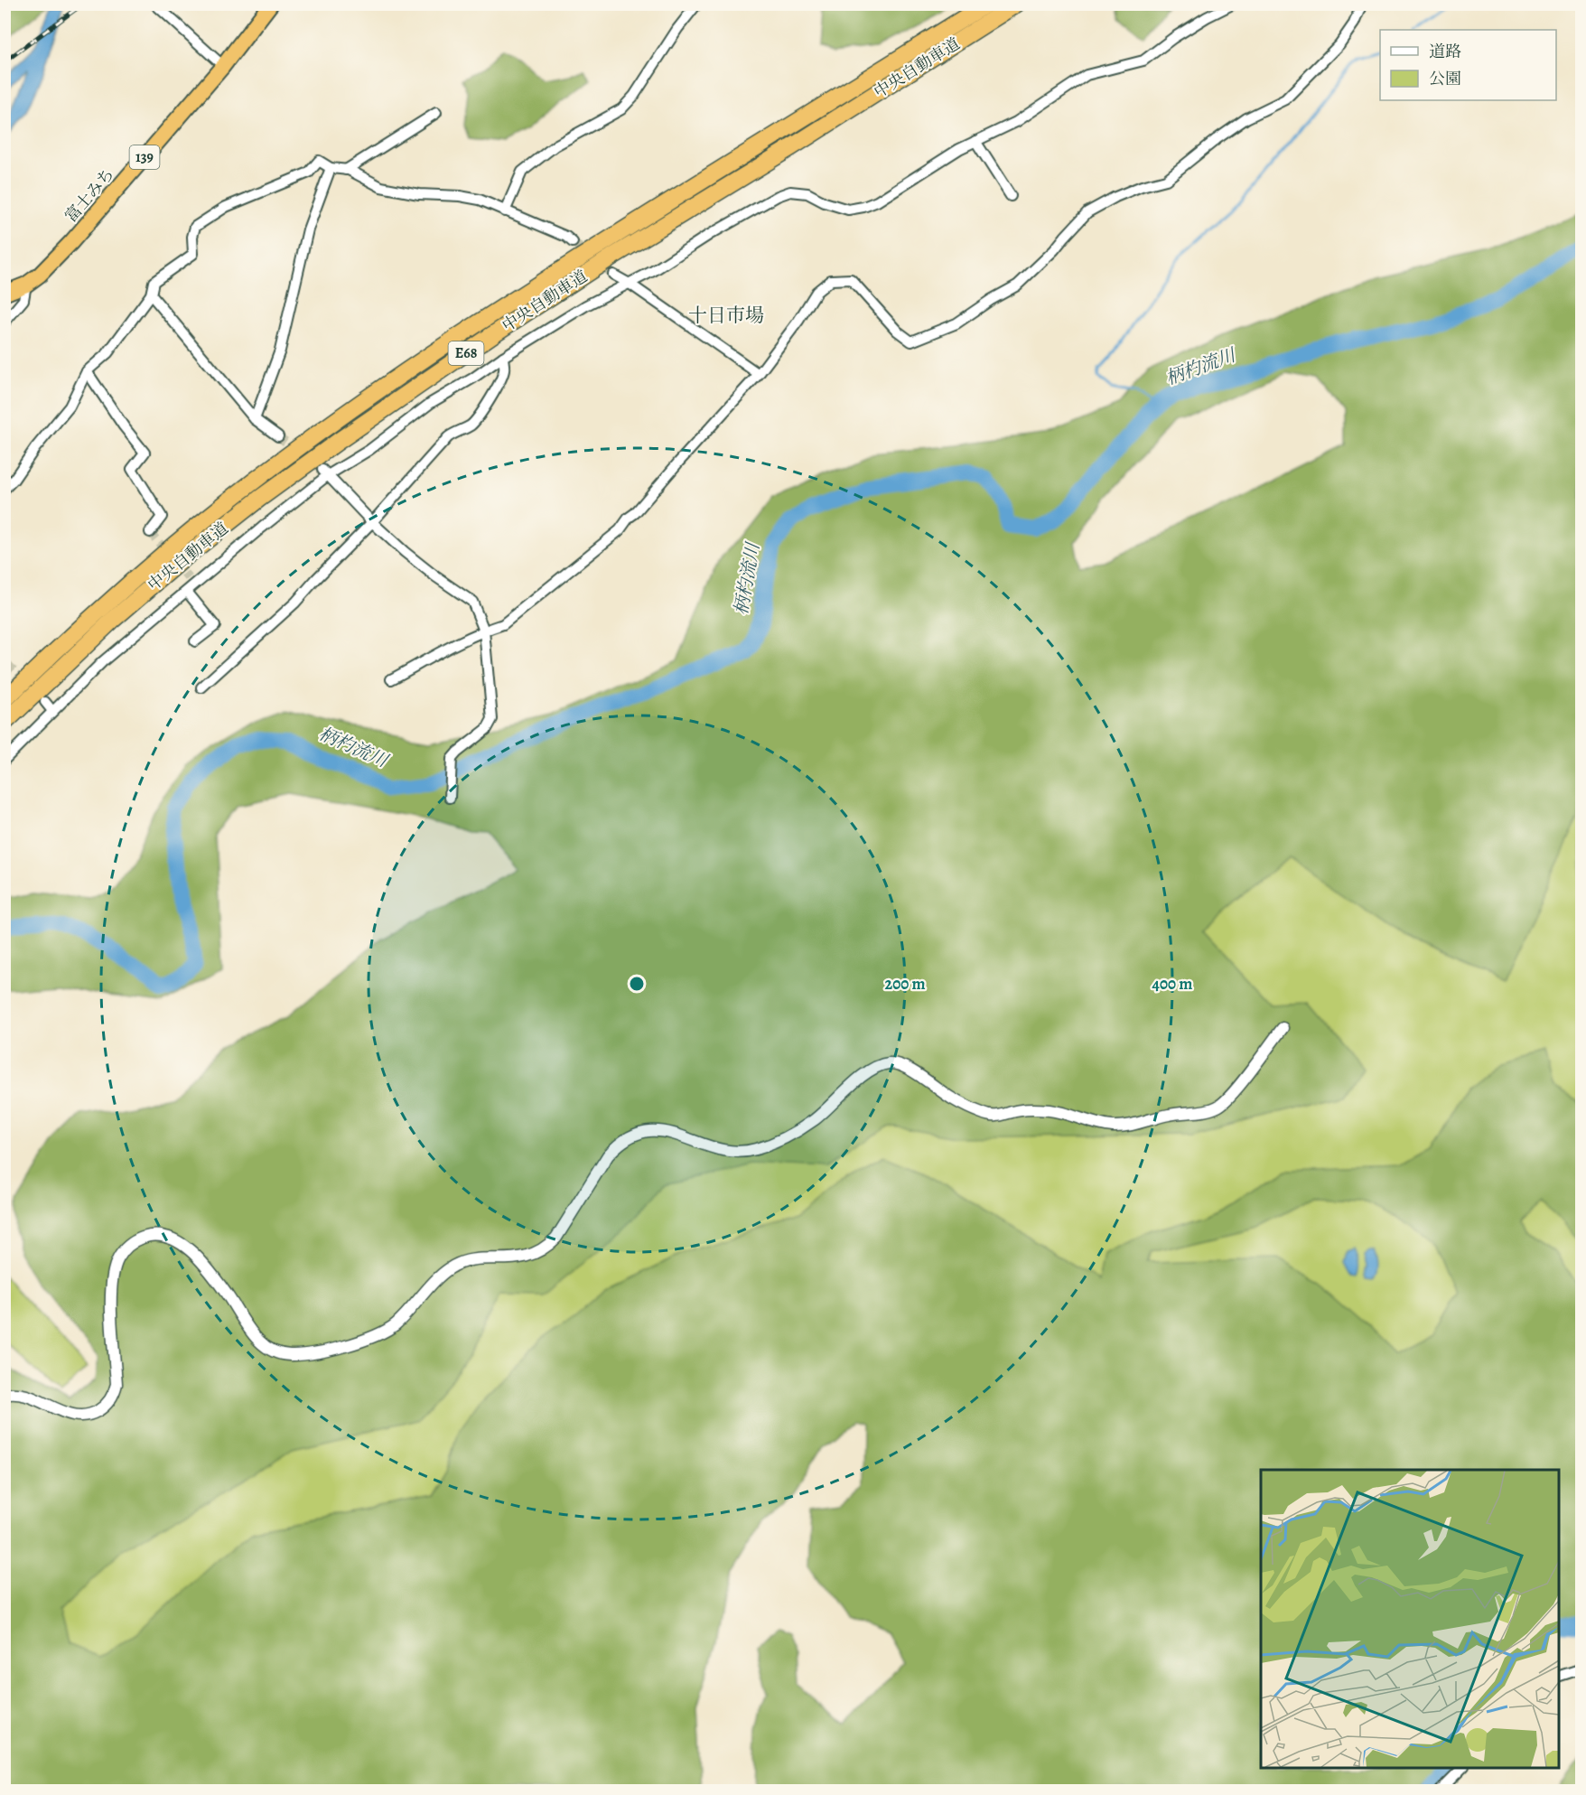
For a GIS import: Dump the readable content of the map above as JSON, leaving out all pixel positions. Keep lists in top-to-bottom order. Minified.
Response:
{"streets":{"highway":["中央自動車道","139","富士みち","E68"]},"districts":["十日市場"],"water":["柄杓流川"],"legend":["道路","公園"],"rings":["200 m","400 m"]}
